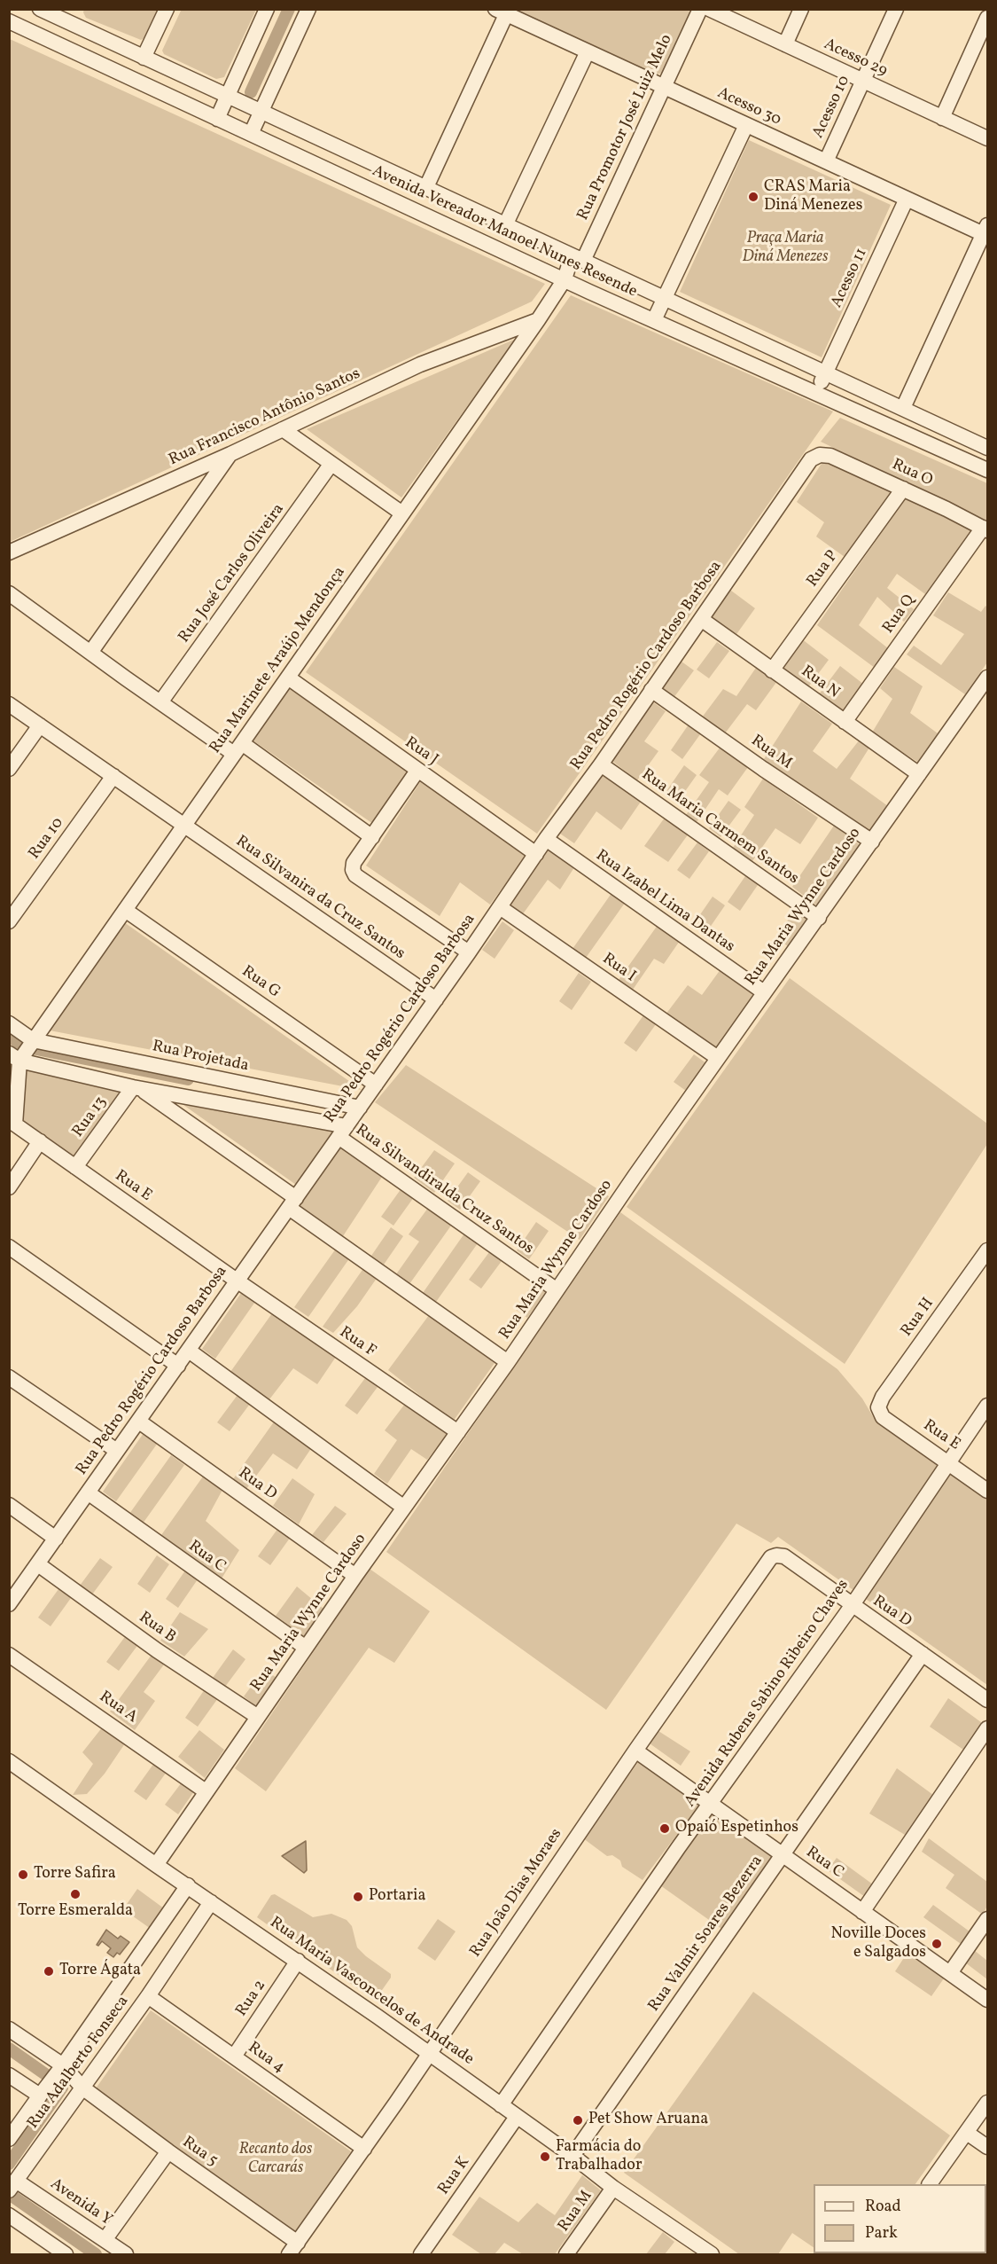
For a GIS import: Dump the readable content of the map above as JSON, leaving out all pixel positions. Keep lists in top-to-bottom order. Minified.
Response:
{"streets":{"street":["Acesso 29","Acesso 30","Acesso 10","Rua Promotor José Luiz Melo","Avenida Vereador Manoel Nunes Resende","Acesso 11","Rua Francisco Antônio Santos","Rua O","Rua P","Rua José Carlos Oliveira","Rua Q","Rua Marinete Araújo Mendonça","Rua Pedro Rogério Cardoso Barbosa","Rua N","Rua J","Rua M","Rua Maria Carmem Santos","Rua 10","Rua Silvanira da Cruz Santos","Rua Izabel Lima Dantas","Rua Maria Wynne Cardoso","Rua I","Rua G","Rua Projetada","Rua 13","Rua E","Rua Silvandiralda Cruz Santos","Rua H","Rua F","Rua D","Rua C","Rua B","Avenida Rubens Sabino Ribeiro Chaves","Rua A","Rua João Dias Moraes","Rua Valmir Soares Bezerra","Rua Maria Vasconcelos de Andrade","Rua 2","Rua 4","Rua Adalberto Fonseca","Rua 5","Rua K","Avenida Y"]},"crossings":[["Acesso 29","Acesso 10"],["Acesso 30","Acesso 10"],["Acesso 30","Rua Promotor José Luiz Melo"],["Acesso 30","Acesso 11"],["Rua Promotor José Luiz Melo","Avenida Vereador Manoel Nunes Resende"],["Rua Promotor José Luiz Melo","Rua Marinete Araújo Mendonça"],["Avenida Vereador Manoel Nunes Resende","Acesso 11"],["Avenida Vereador Manoel Nunes Resende","Rua Marinete Araújo Mendonça"],["Rua Francisco Antônio Santos","Rua Marinete Araújo Mendonça"],["Rua O","Rua P"],["Rua O","Rua Q"],["Rua O","Rua Pedro Rogério Cardoso Barbosa"],["Rua P","Rua N"],["Rua Q","Rua N"],["Rua Marinete Araújo Mendonça","Rua J"],["Rua Marinete Araújo Mendonça","Rua Silvanira da Cruz Santos"],["Rua Marinete Araújo Mendonça","Rua G"],["Rua Marinete Araújo Mendonça","Rua Projetada"],["Rua Pedro Rogério Cardoso Barbosa","Rua N"],["Rua Pedro Rogério Cardoso Barbosa","Rua J"],["Rua Pedro Rogério Cardoso Barbosa","Rua M"],["Rua Pedro Rogério Cardoso Barbosa","Rua Maria Carmem Santos"],["Rua Pedro Rogério Cardoso Barbosa","Rua Silvanira da Cruz Santos"],["Rua Pedro Rogério Cardoso Barbosa","Rua Izabel Lima Dantas"],["Rua Pedro Rogério Cardoso Barbosa","Rua I"],["Rua Pedro Rogério Cardoso Barbosa","Rua G"],["Rua Pedro Rogério Cardoso Barbosa","Rua Projetada"],["Rua Pedro Rogério Cardoso Barbosa","Rua E"],["Rua Pedro Rogério Cardoso Barbosa","Rua Silvandiralda Cruz Santos"],["Rua Pedro Rogério Cardoso Barbosa","Rua F"],["Rua Pedro Rogério Cardoso Barbosa","Rua D"],["Rua Pedro Rogério Cardoso Barbosa","Rua C"],["Rua Pedro Rogério Cardoso Barbosa","Rua B"],["Rua N","Rua Maria Wynne Cardoso"],["Rua M","Rua Maria Wynne Cardoso"],["Rua M","Rua Maria Vasconcelos de Andrade"],["Rua Maria Carmem Santos","Rua Maria Wynne Cardoso"],["Rua 10","Rua Silvanira da Cruz Santos"],["Rua Izabel Lima Dantas","Rua Maria Wynne Cardoso"],["Rua Maria Wynne Cardoso","Rua I"],["Rua Maria Wynne Cardoso","Rua Silvandiralda Cruz Santos"],["Rua Maria Wynne Cardoso","Rua F"],["Rua Maria Wynne Cardoso","Rua D"],["Rua Maria Wynne Cardoso","Rua C"],["Rua Maria Wynne Cardoso","Rua B"],["Rua Maria Wynne Cardoso","Rua A"],["Rua Maria Wynne Cardoso","Rua Maria Vasconcelos de Andrade"],["Rua 13","Rua E"],["Rua E","Rua H"],["Rua E","Rua F"],["Rua E","Avenida Rubens Sabino Ribeiro Chaves"],["Rua D","Avenida Rubens Sabino Ribeiro Chaves"],["Rua D","Rua João Dias Moraes"],["Rua D","Rua Valmir Soares Bezerra"],["Rua C","Avenida Rubens Sabino Ribeiro Chaves"],["Rua C","Rua João Dias Moraes"],["Rua C","Rua Valmir Soares Bezerra"],["Avenida Rubens Sabino Ribeiro Chaves","Rua Maria Vasconcelos de Andrade"],["Rua João Dias Moraes","Rua Maria Vasconcelos de Andrade"],["Rua João Dias Moraes","Rua 4"],["Rua João Dias Moraes","Rua 5"],["Rua Valmir Soares Bezerra","Rua Maria Vasconcelos de Andrade"],["Rua Maria Vasconcelos de Andrade","Rua 2"],["Rua Maria Vasconcelos de Andrade","Rua Adalberto Fonseca"],["Rua Maria Vasconcelos de Andrade","Rua K"],["Rua 2","Rua 4"],["Rua 4","Rua Adalberto Fonseca"],["Rua Adalberto Fonseca","Rua 5"],["Rua Adalberto Fonseca","Avenida Y"]],"parks":["Praça Maria Diná Menezes","Recanto dos Carcarás"],"places":["CRAS Maria Diná Menezes","Opaió Espetinhos","Torre Safira","Torre Esmeralda","Portaria","Noville Doces e Salgados","Torre Ágata","Pet Show Aruana","Farmácia do Trabalhador"],"legend":["Road","Park"]}
